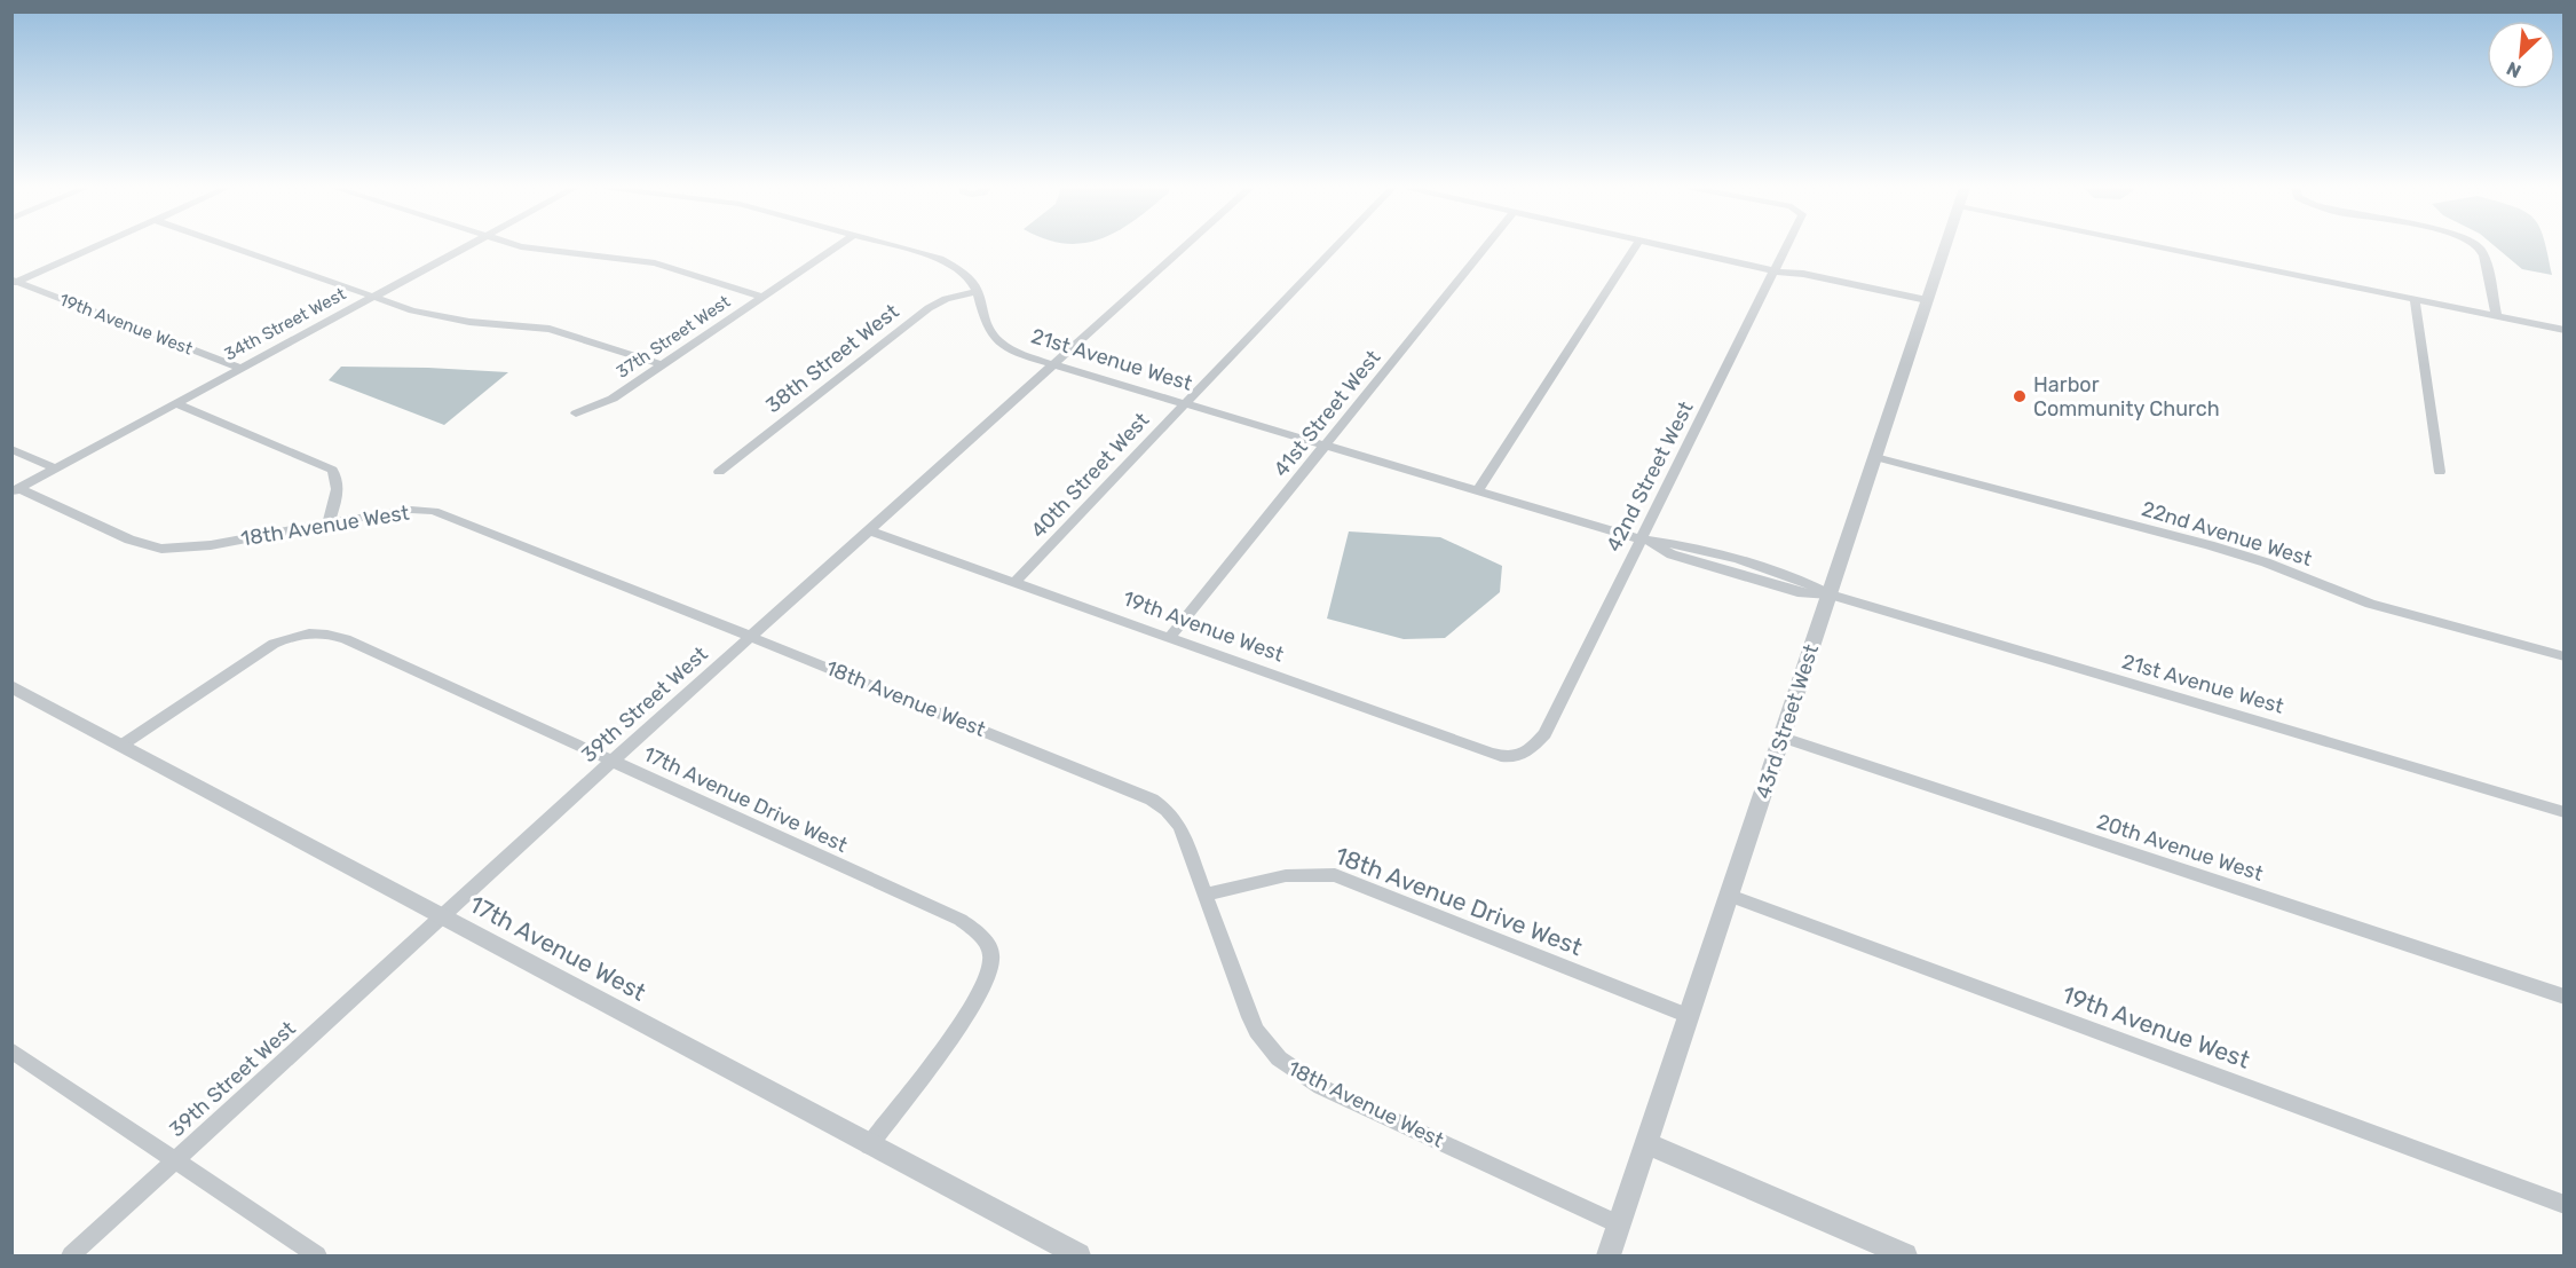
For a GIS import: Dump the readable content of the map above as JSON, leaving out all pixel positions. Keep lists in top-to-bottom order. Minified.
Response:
{"streets":{"street":["19th Avenue West","34th Street West","37th Street West","38th Street West","21st Avenue West","41st Street West","40th Street West","42nd Street West","18th Avenue West","22nd Avenue West","39th Street West","43rd Street West","17th Avenue Drive West","20th Avenue West","18th Avenue Drive West","17th Avenue West"]},"crossings":[["19th Avenue West","34th Street West"],["19th Avenue West","41st Street West"],["19th Avenue West","40th Street West"],["19th Avenue West","42nd Street West"],["19th Avenue West","39th Street West"],["19th Avenue West","43rd Street West"],["34th Street West","18th Avenue West"],["38th Street West","21st Avenue West"],["21st Avenue West","41st Street West"],["21st Avenue West","40th Street West"],["21st Avenue West","42nd Street West"],["21st Avenue West","39th Street West"],["21st Avenue West","43rd Street West"],["18th Avenue West","39th Street West"],["18th Avenue West","43rd Street West"],["18th Avenue West","18th Avenue Drive West"],["22nd Avenue West","43rd Street West"],["39th Street West","17th Avenue Drive West"],["39th Street West","17th Avenue West"],["43rd Street West","20th Avenue West"],["43rd Street West","18th Avenue Drive West"],["17th Avenue Drive West","17th Avenue West"]],"places":["Harbor Community Church"],"north":"bottom left"}
